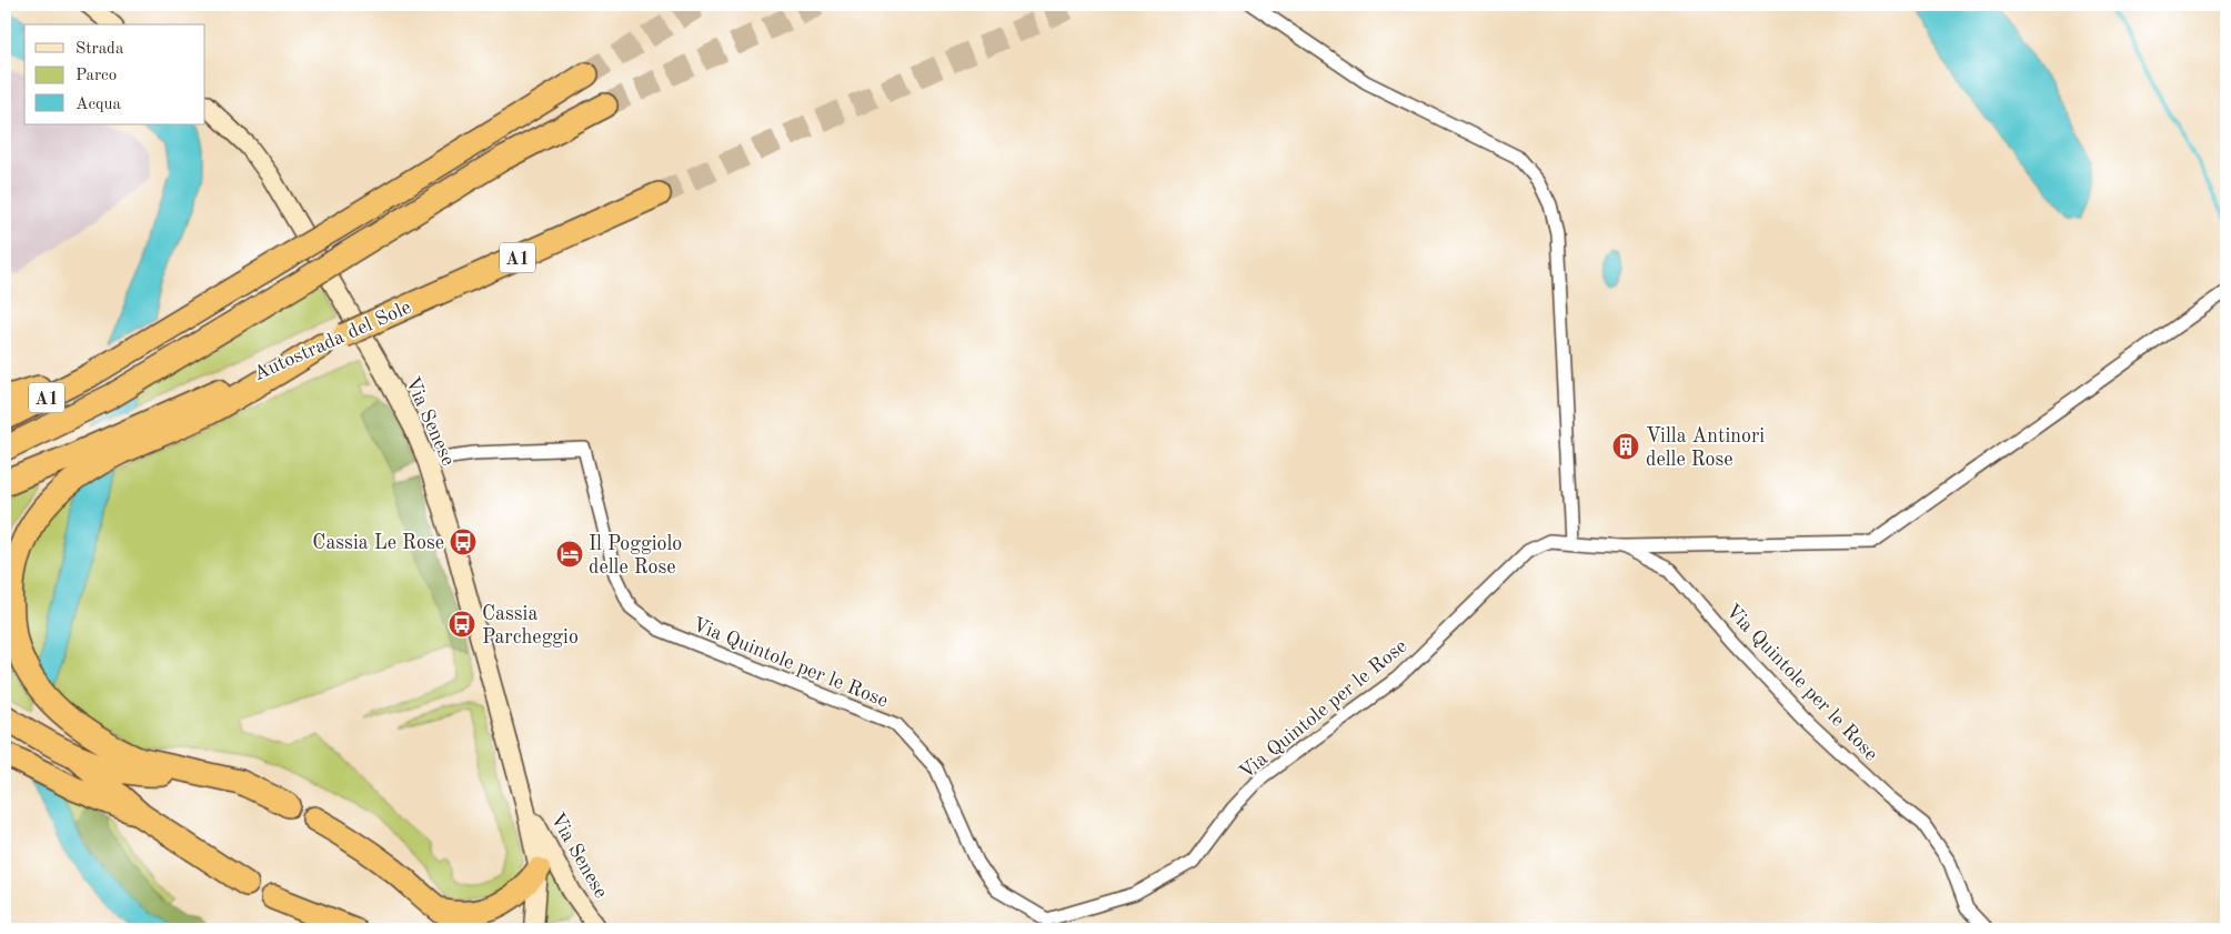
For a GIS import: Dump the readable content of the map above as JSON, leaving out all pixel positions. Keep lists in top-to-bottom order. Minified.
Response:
{"streets":{"highway":["A1","Autostrada del Sole"],"main road":["Via Senese"],"street":["Via Quintole per le Rose"]},"crossings":[["Via Senese","Via Quintole per le Rose"]],"places":{"building":["Villa Antinori delle Rose"],"bus stop":["Cassia Le Rose","Cassia Parcheggio"],"hotel":["Il Poggiolo delle Rose"]},"legend":["Strada","Parco","Acqua"]}
